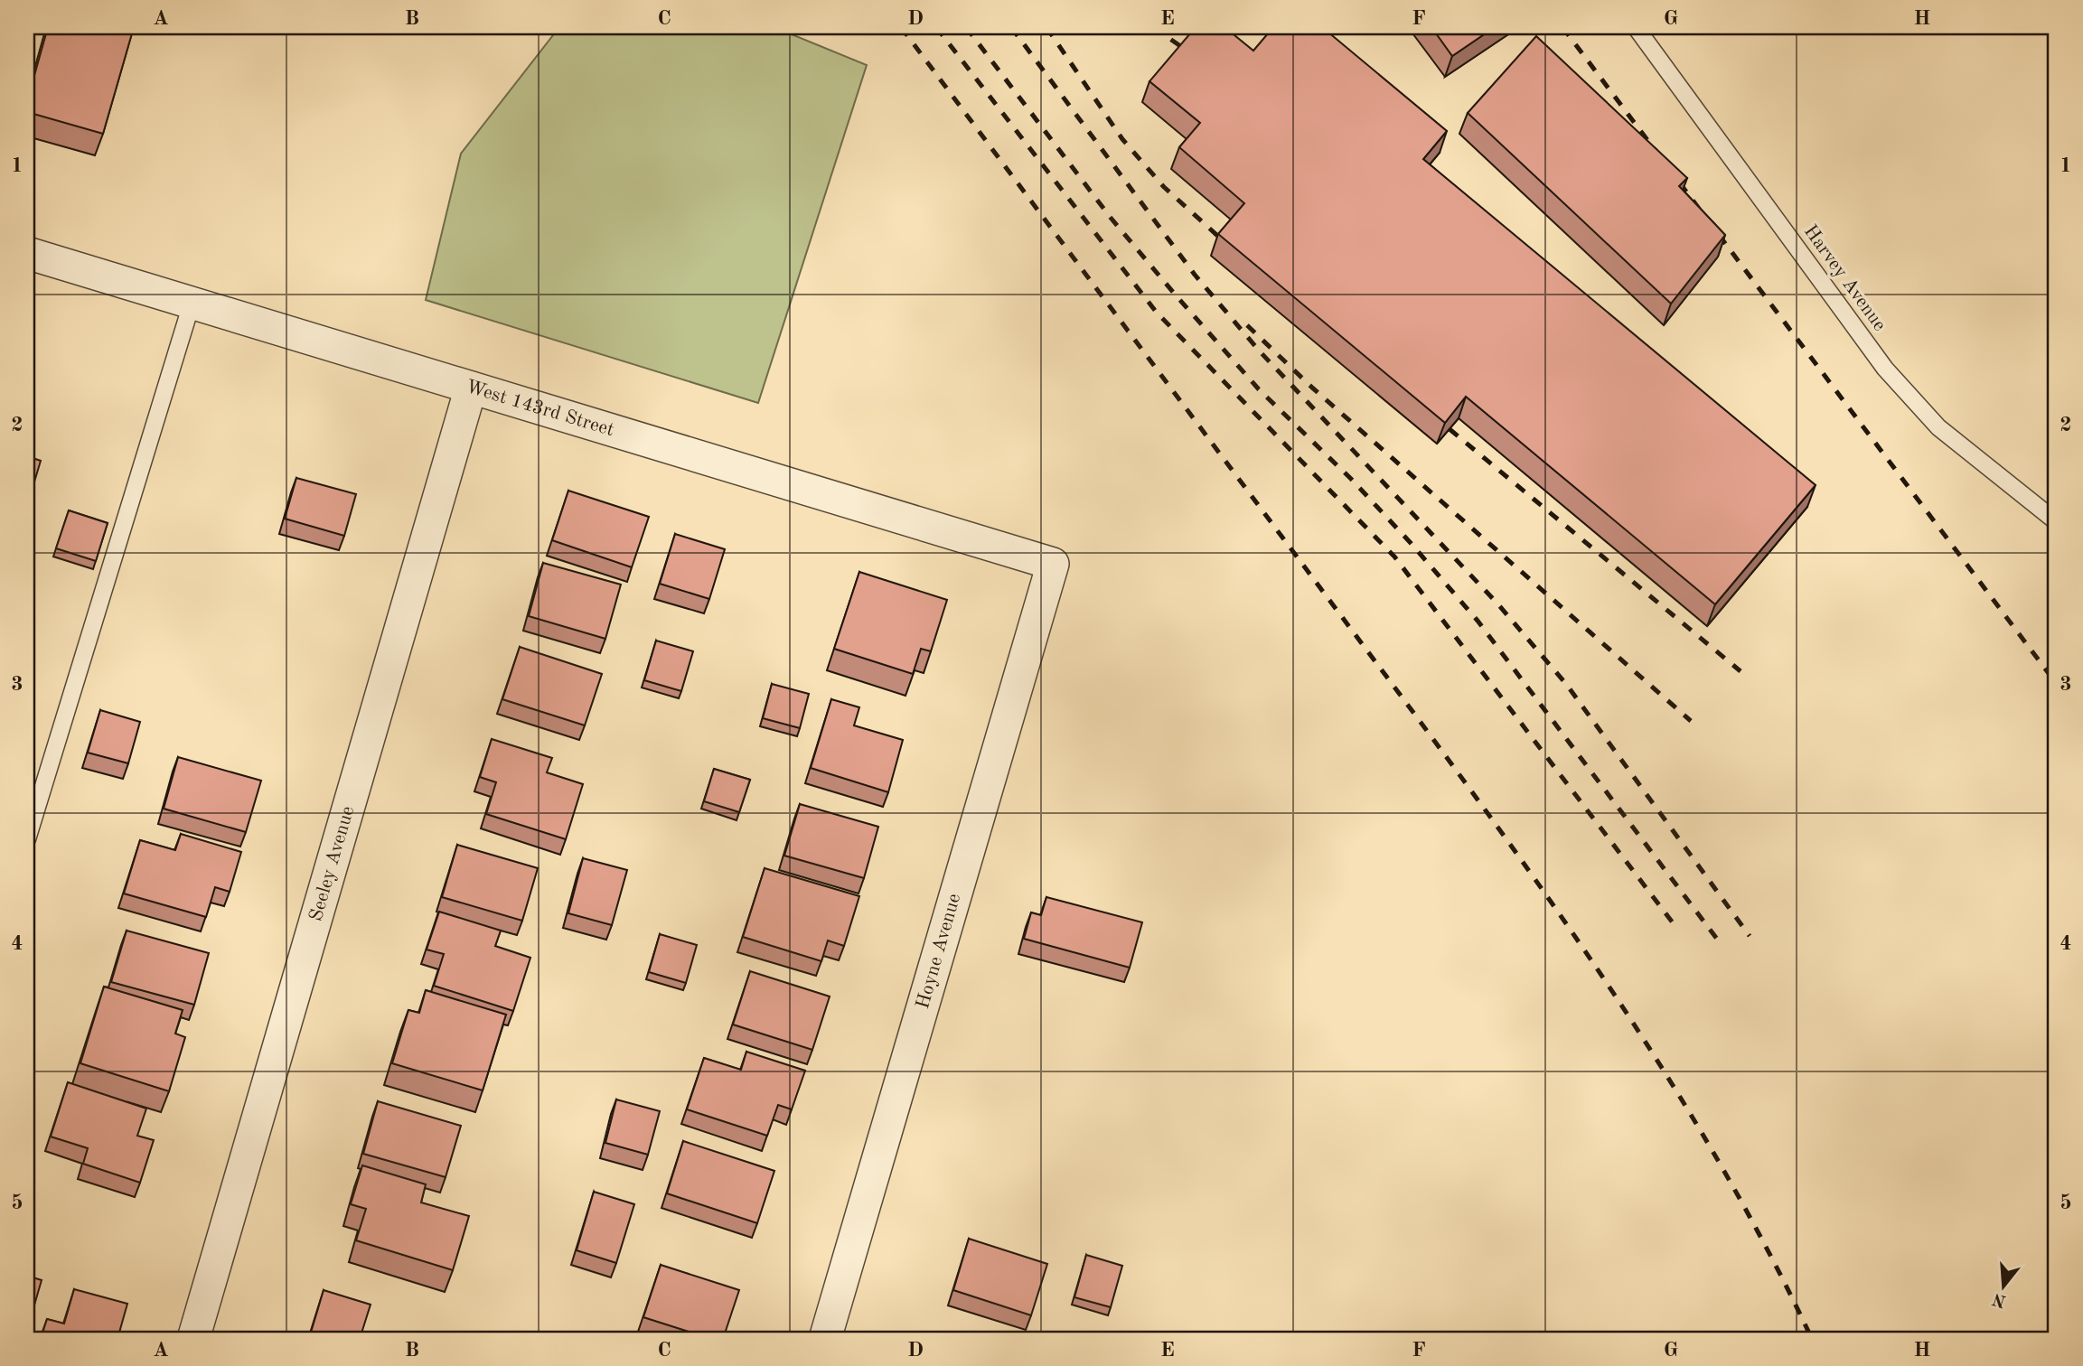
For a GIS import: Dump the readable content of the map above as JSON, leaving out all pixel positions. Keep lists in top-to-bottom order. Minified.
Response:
{"streets":{"street":["West 143rd Street","Seeley Avenue","Hoyne Avenue"],"lane":["Harvey Avenue"]},"crossings":[["West 143rd Street","Seeley Avenue"],["West 143rd Street","Hoyne Avenue"]],"north":"bottom","grid":{"columns":["A","B","C","D","E","F","G","H"],"rows":["1","2","3","4","5"]}}
